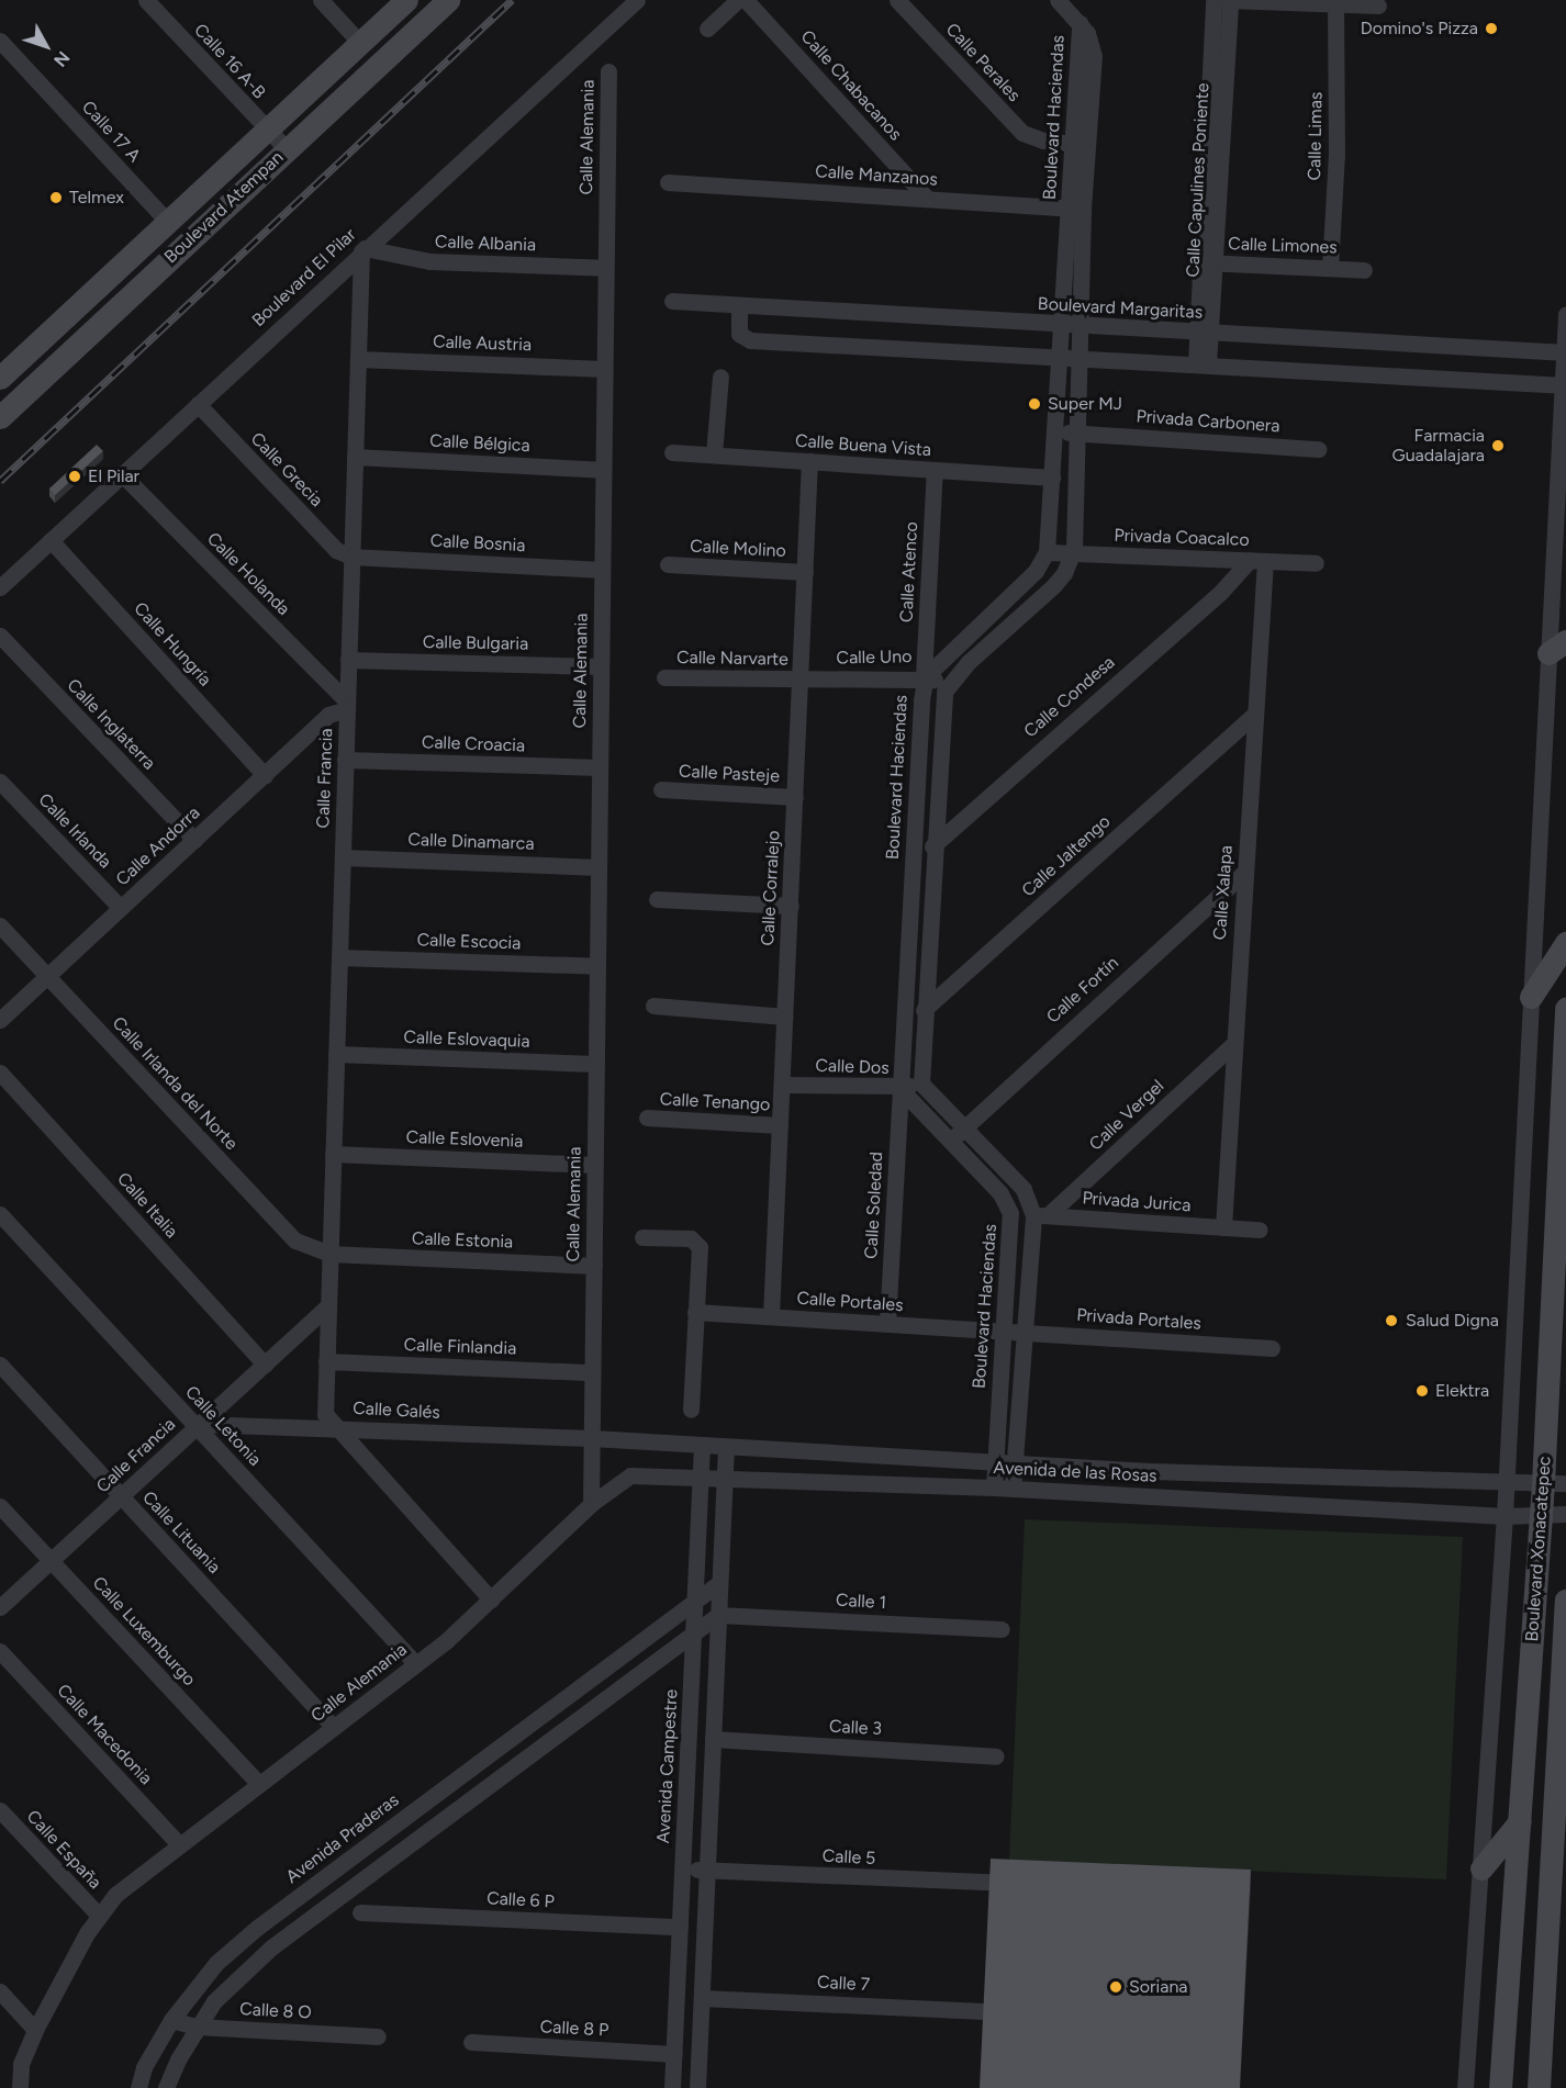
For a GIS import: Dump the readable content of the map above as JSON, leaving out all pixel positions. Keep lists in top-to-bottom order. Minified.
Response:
{"streets":{"main road":["Boulevard Atempan","Boulevard Xonacatepec"],"street":["Calle 16 A-B","Calle Perales","Calle Chabacanos","Boulevard Haciendas","Calle 17 A","Calle Limas","Calle Alemania","Calle Manzanos","Calle Capulines Poniente","Calle Albania","Calle Limones","Boulevard El Pilar","Boulevard Margaritas","Calle Austria","Privada Carbonera","Calle Bélgica","Calle Buena Vista","Calle Grecia","Privada Coacalco","Calle Bosnia","Calle Molino","Calle Atenco","Calle Holanda","Calle Bulgaria","Calle Hungría","Calle Uno","Calle Narvarte","Calle Condesa","Calle Inglaterra","Calle Croacia","Calle Pasteje","Calle Francia","Calle Irlanda","Calle Dinamarca","Calle Andorra","Calle Jaltengo","Calle Corralejo","Calle Xalapa","Calle Escocia","Calle Fortín","Calle Eslovaquia","Calle Dos","Calle Irlanda del Norte","Calle Tenango","Calle Vergel","Calle Eslovenia","Privada Jurica","Calle Italia","Calle Soledad","Calle Estonia","Calle Portales","Privada Portales","Calle Finlandia","Calle Galés","Calle Letonia","Avenida de las Rosas","Calle Lituania","Calle 1","Calle Luxemburgo","Calle 3","Calle Macedonia","Avenida Campestre","Avenida Praderas","Calle España","Calle 5","Calle 6 P","Calle 7","Calle 8 O","Calle 8 P"]},"crossings":[["Calle 16 A-B","Boulevard Atempan"],["Calle Perales","Boulevard Haciendas"],["Calle Chabacanos","Calle Manzanos"],["Boulevard Haciendas","Calle Manzanos"],["Boulevard Haciendas","Boulevard Margaritas"],["Boulevard Haciendas","Privada Carbonera"],["Boulevard Haciendas","Calle Buena Vista"],["Boulevard Haciendas","Privada Coacalco"],["Boulevard Haciendas","Calle Atenco"],["Boulevard Haciendas","Calle Uno"],["Boulevard Haciendas","Calle Condesa"],["Boulevard Haciendas","Calle Jaltengo"],["Boulevard Haciendas","Calle Fortín"],["Boulevard Haciendas","Calle Dos"],["Boulevard Haciendas","Privada Jurica"],["Boulevard Haciendas","Calle Soledad"],["Boulevard Haciendas","Calle Portales"],["Boulevard Haciendas","Privada Portales"],["Boulevard Haciendas","Avenida de las Rosas"],["Calle 17 A","Boulevard Atempan"],["Calle Limas","Calle Limones"],["Calle Alemania","Calle Albania"],["Calle Alemania","Calle Austria"],["Calle Alemania","Calle Bélgica"],["Calle Alemania","Calle Bosnia"],["Calle Alemania","Calle Bulgaria"],["Calle Alemania","Calle Croacia"],["Calle Alemania","Calle Dinamarca"],["Calle Alemania","Calle Escocia"],["Calle Alemania","Calle Eslovaquia"],["Calle Alemania","Calle Eslovenia"],["Calle Alemania","Calle Estonia"],["Calle Alemania","Calle Finlandia"],["Calle Alemania","Calle Galés"],["Calle Alemania","Calle Letonia"],["Calle Alemania","Avenida de las Rosas"],["Calle Alemania","Calle Lituania"],["Calle Alemania","Calle Luxemburgo"],["Calle Alemania","Calle Macedonia"],["Calle Alemania","Calle España"],["Calle Capulines Poniente","Calle Limones"],["Calle Capulines Poniente","Boulevard Margaritas"],["Calle Albania","Boulevard El Pilar"],["Calle Albania","Calle Francia"],["Boulevard El Pilar","Calle Grecia"],["Boulevard El Pilar","Calle Holanda"],["Boulevard El Pilar","Calle Hungría"],["Boulevard El Pilar","Calle Francia"],["Calle Austria","Calle Francia"],["Calle Bélgica","Calle Francia"],["Calle Buena Vista","Calle Atenco"],["Calle Buena Vista","Calle Corralejo"],["Calle Grecia","Calle Bosnia"],["Calle Grecia","Calle Francia"],["Privada Coacalco","Calle Condesa"],["Privada Coacalco","Calle Xalapa"],["Calle Bosnia","Calle Francia"],["Calle Molino","Calle Corralejo"],["Calle Atenco","Calle Uno"],["Calle Holanda","Calle Francia"],["Calle Holanda","Calle Andorra"],["Calle Bulgaria","Calle Francia"],["Calle Hungría","Calle Andorra"],["Calle Uno","Calle Narvarte"],["Calle Uno","Calle Corralejo"],["Calle Narvarte","Calle Corralejo"],["Calle Condesa","Calle Xalapa"],["Calle Inglaterra","Calle Andorra"],["Calle Croacia","Calle Francia"],["Calle Pasteje","Calle Corralejo"],["Calle Francia","Calle Dinamarca"],["Calle Francia","Calle Andorra"],["Calle Francia","Calle Escocia"],["Calle Francia","Calle Eslovaquia"],["Calle Francia","Calle Irlanda del Norte"],["Calle Francia","Calle Eslovenia"],["Calle Francia","Calle Italia"],["Calle Francia","Calle Estonia"],["Calle Francia","Calle Finlandia"],["Calle Francia","Calle Galés"],["Calle Francia","Calle Letonia"],["Calle Francia","Calle Lituania"],["Calle Francia","Calle Luxemburgo"],["Calle Irlanda","Calle Andorra"],["Calle Andorra","Calle Irlanda del Norte"],["Calle Jaltengo","Calle Xalapa"],["Calle Corralejo","Calle Dos"],["Calle Corralejo","Calle Tenango"],["Calle Corralejo","Calle Portales"],["Calle Xalapa","Calle Fortín"],["Calle Xalapa","Calle Vergel"],["Calle Xalapa","Privada Jurica"],["Calle Dos","Calle Soledad"],["Calle Irlanda del Norte","Calle Estonia"],["Calle Vergel","Privada Jurica"],["Calle Soledad","Calle Portales"],["Calle Portales","Privada Portales"],["Calle Galés","Calle Letonia"],["Calle Galés","Avenida de las Rosas"],["Avenida de las Rosas","Boulevard Xonacatepec"],["Avenida de las Rosas","Avenida Campestre"],["Avenida Campestre","Avenida Praderas"],["Avenida Campestre","Calle 5"],["Avenida Campestre","Calle 6 P"],["Avenida Campestre","Calle 8 P"],["Avenida Praderas","Calle 8 O"]],"places":["Domino's Pizza","Telmex","Super MJ","Farmacia Guadalajara","El Pilar","Salud Digna","Elektra","Soriana"],"north":"bottom right"}
